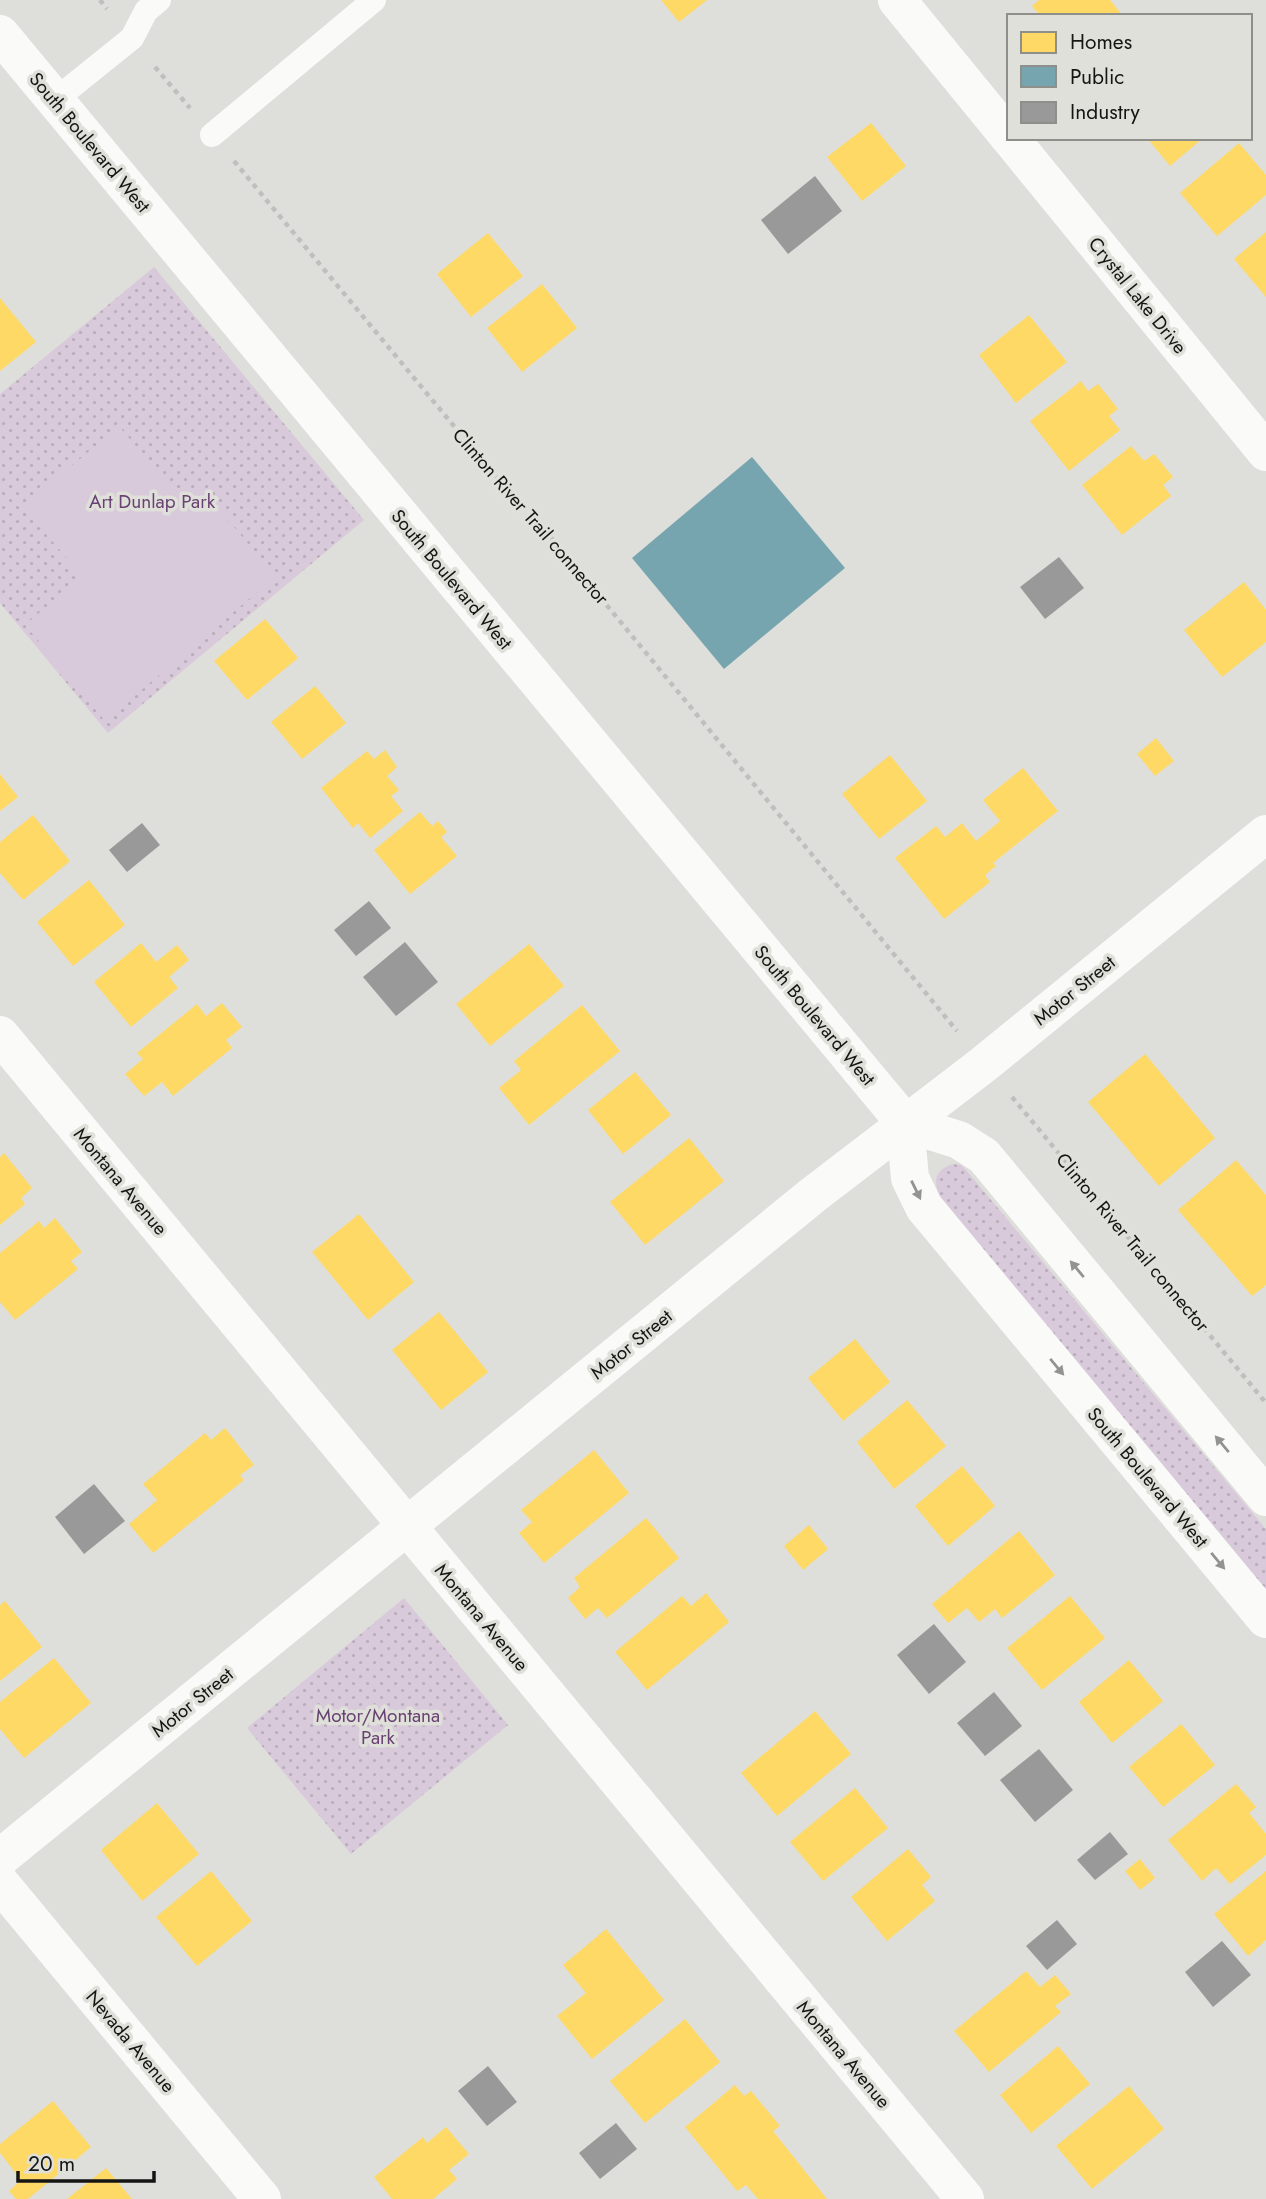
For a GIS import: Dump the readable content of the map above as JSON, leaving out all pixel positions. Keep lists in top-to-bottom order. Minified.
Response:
{"streets":{"street":["South Boulevard West","Crystal Lake Drive","Motor Street","Montana Avenue","Nevada Avenue"],"path":["Clinton River Trail connector"]},"crossings":[["South Boulevard West","Motor Street"],["Motor Street","Montana Avenue"]],"parks":["Art Dunlap Park","Motor/Montana Park"],"legend":["Homes","Public","Industry"],"scale_bar":"20 m"}
